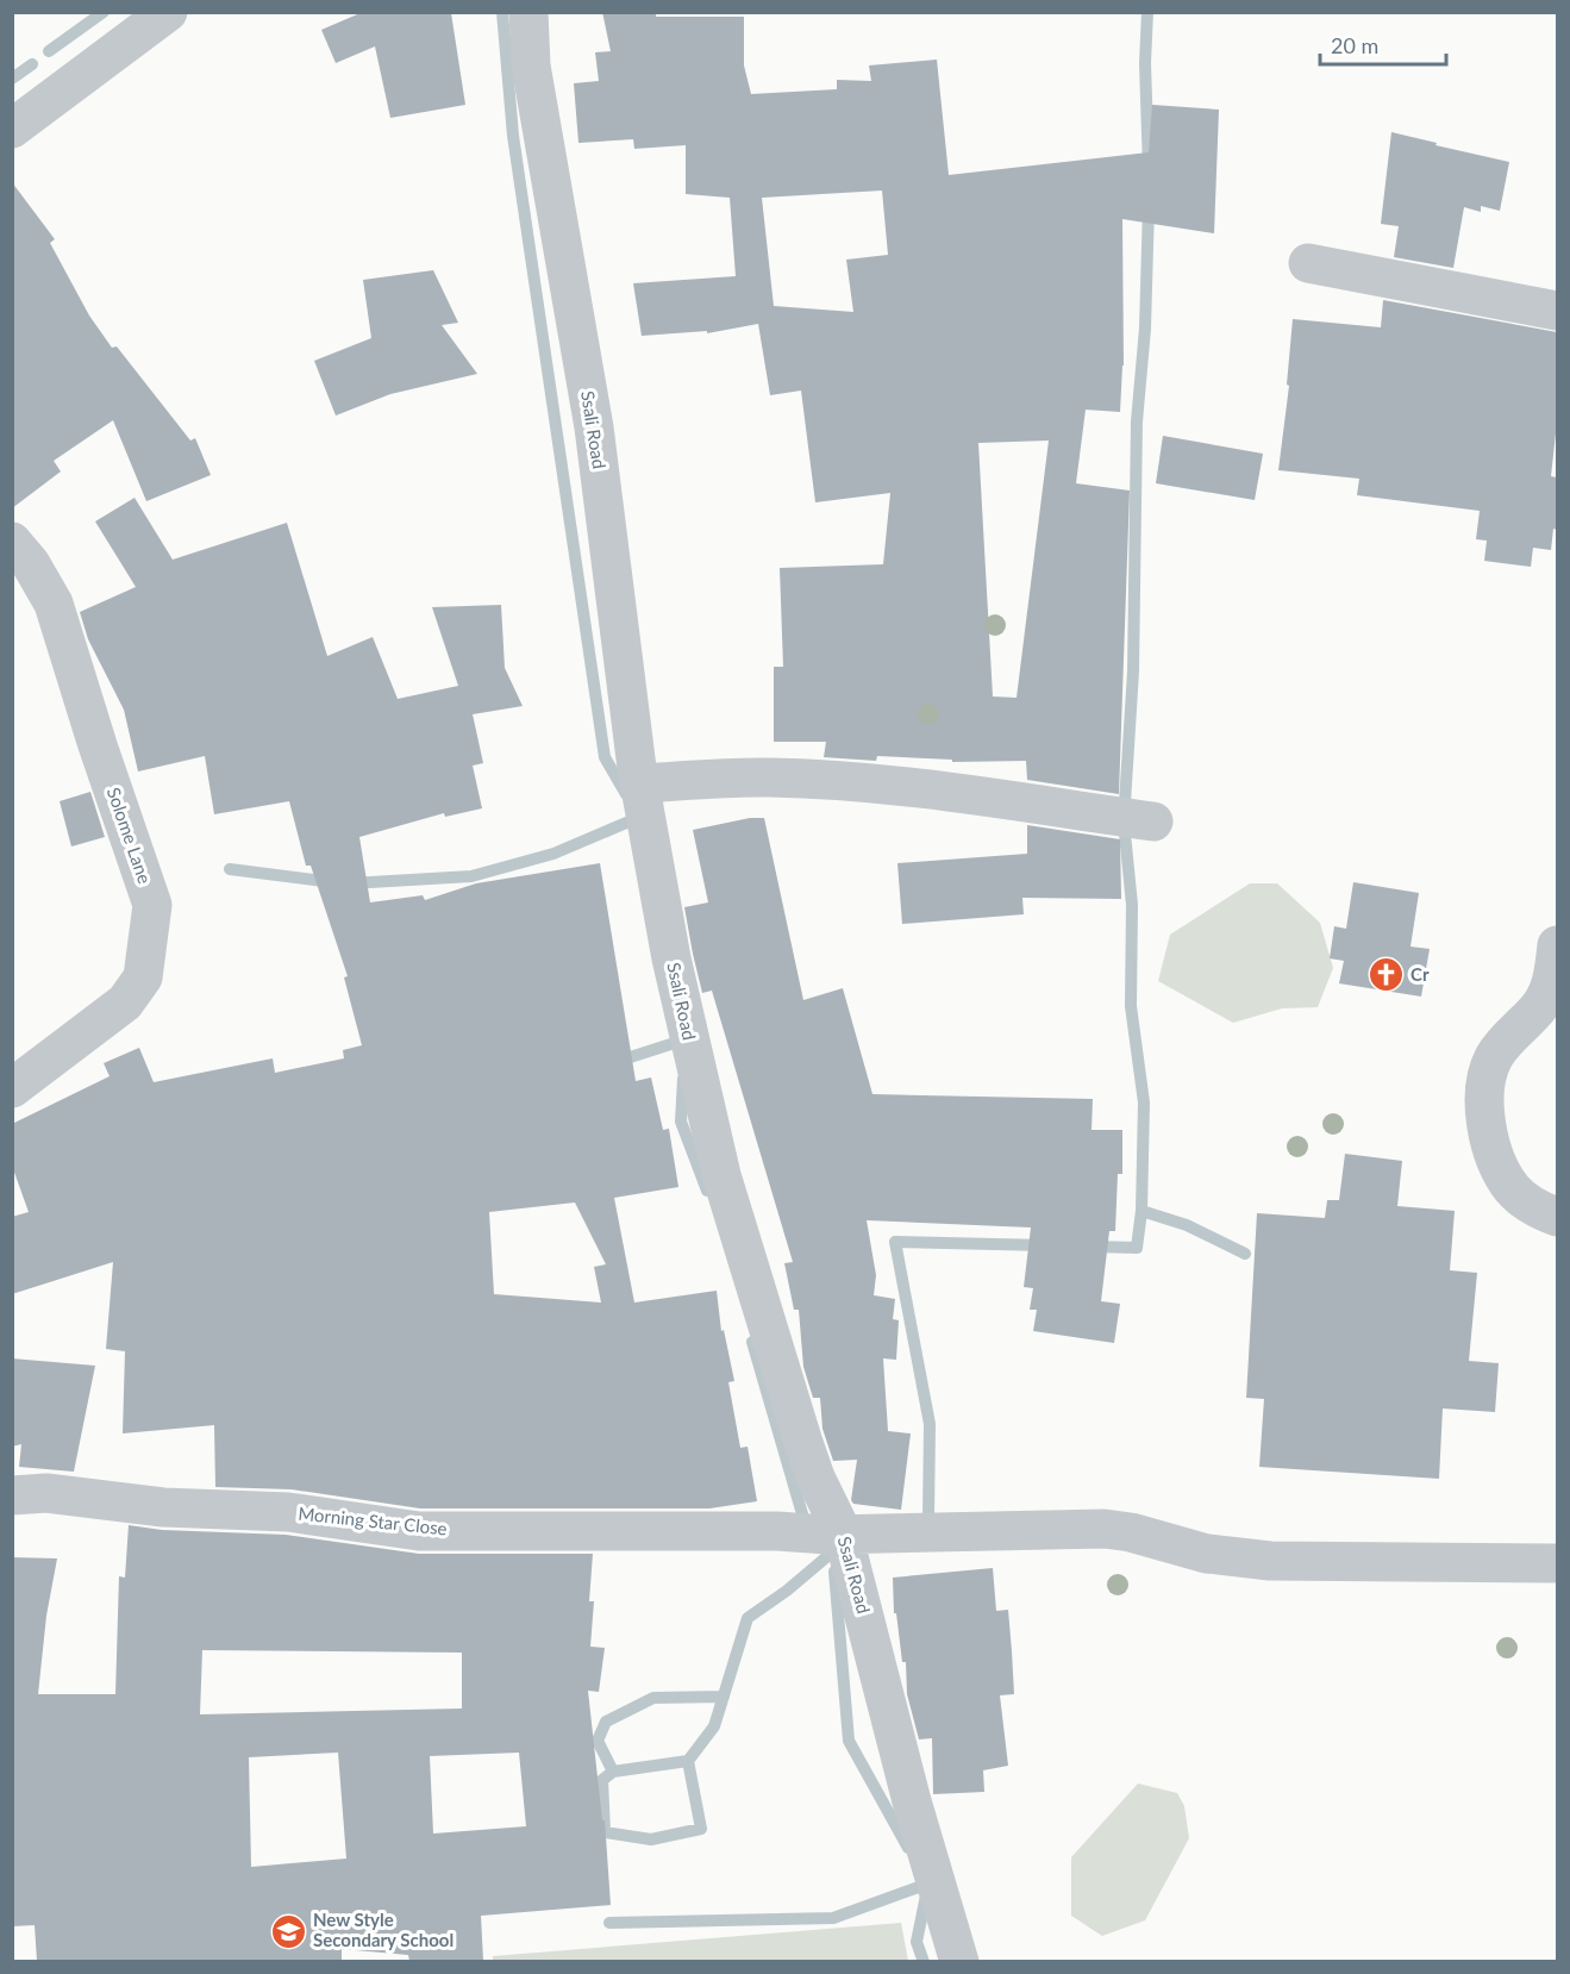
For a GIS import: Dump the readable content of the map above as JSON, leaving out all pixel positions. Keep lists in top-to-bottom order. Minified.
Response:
{"streets":{"street":["Ssali Road","Solome Lane","Morning Star Close"]},"crossings":[["Ssali Road","Morning Star Close"]],"places":{"church":["Cr"],"school or university":["New Style Secondary School"]},"scale_bar":"20 m"}
